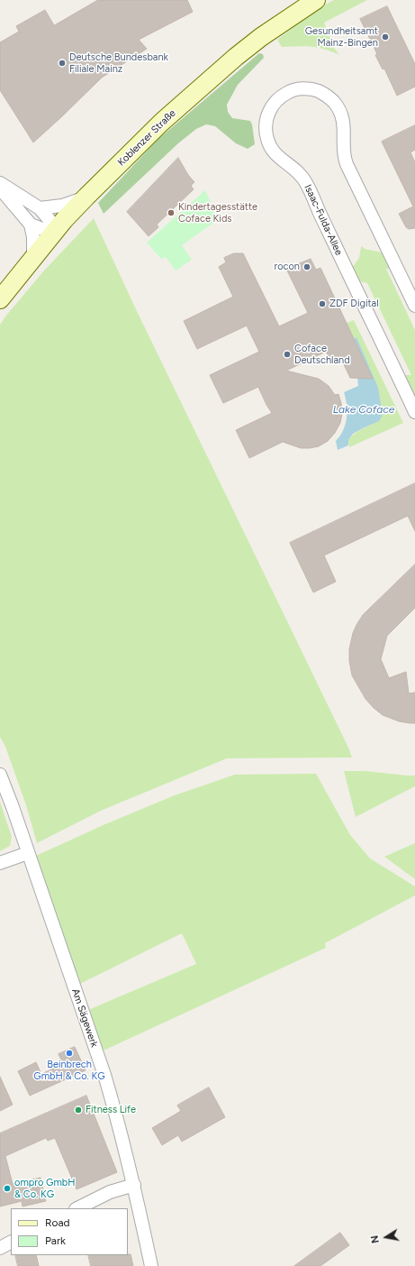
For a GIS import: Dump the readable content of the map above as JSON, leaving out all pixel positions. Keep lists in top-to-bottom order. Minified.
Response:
{"streets":{"main road":["Koblenzer Straße"],"street":["Isaac-Fulda-Allee","Am Sägewerk"]},"water":["Lake Coface"],"places":["Gesundheitsamt Mainz-Bingen","Deutsche Bundesbank Filiale Mainz","Kindertagesstätte Coface Kids","rocon","ZDF Digital","Coface Deutschland","Beinbrech GmbH & Co. KG","Fitness Life","ompro GmbH & Co. KG"],"legend":["Road","Park"],"north":"left"}
